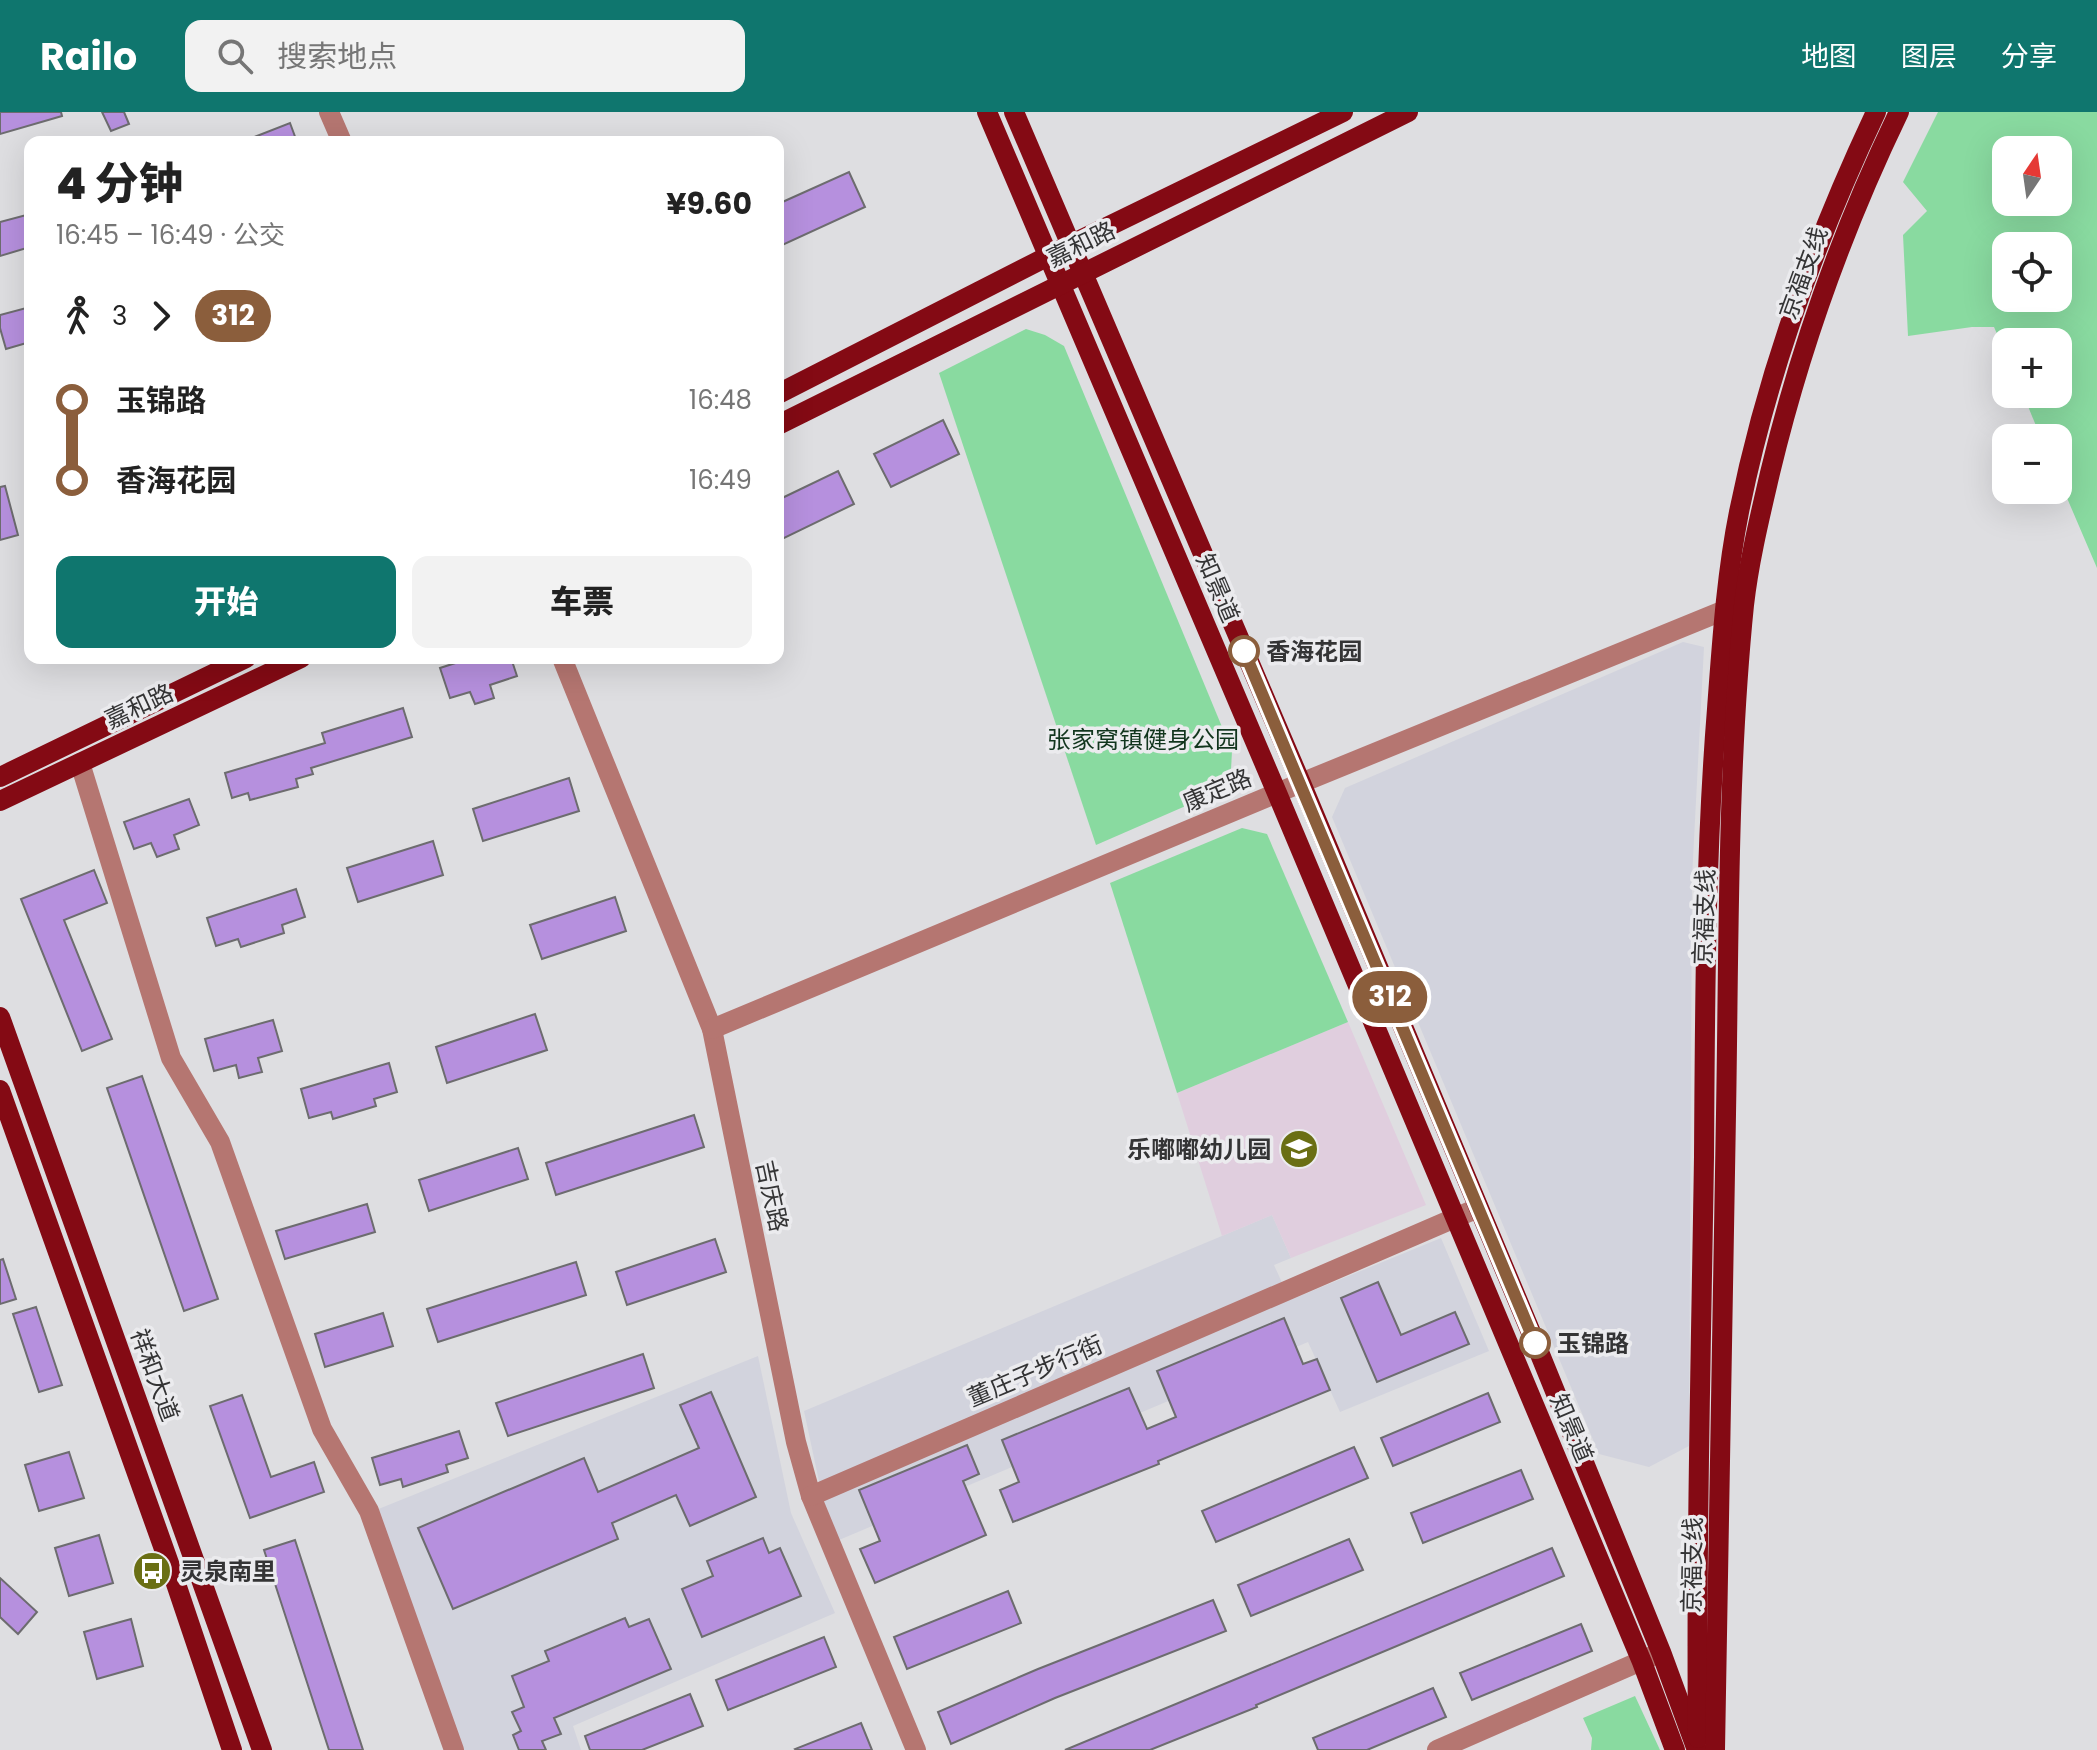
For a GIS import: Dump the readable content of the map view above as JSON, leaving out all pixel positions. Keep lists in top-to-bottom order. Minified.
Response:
{"streets":{"main road":["嘉和路","京福支线","知景道","祥和大道"],"street":["康定路","吉庆路","董庄子步行街"]},"crossings":[["嘉和路","知景道"],["京福支线","知景道"],["京福支线","康定路"],["知景道","康定路"],["知景道","董庄子步行街"],["康定路","吉庆路"],["吉庆路","董庄子步行街"]],"parks":["张家窝镇健身公园"],"places":{"other":["香海花园","玉锦路"],"school or university":["乐嘟嘟幼儿园"],"bus stop":["灵泉南里"]},"lines":["bus line 312"],"north":"top","page":{"header":"Railo","search":"搜索地点","nav":["地图","图层","分享"],"on_map":"312","map_buttons":["+","−"],"heading":["4 分钟","16:45 – 16:49 · 公交","¥9.60"],"legs":["3","312"],"list":[{"name":"玉锦路","value":"16:48"},{"name":"香海花园","value":"16:49"}],"buttons":["开始","车票"]}}
